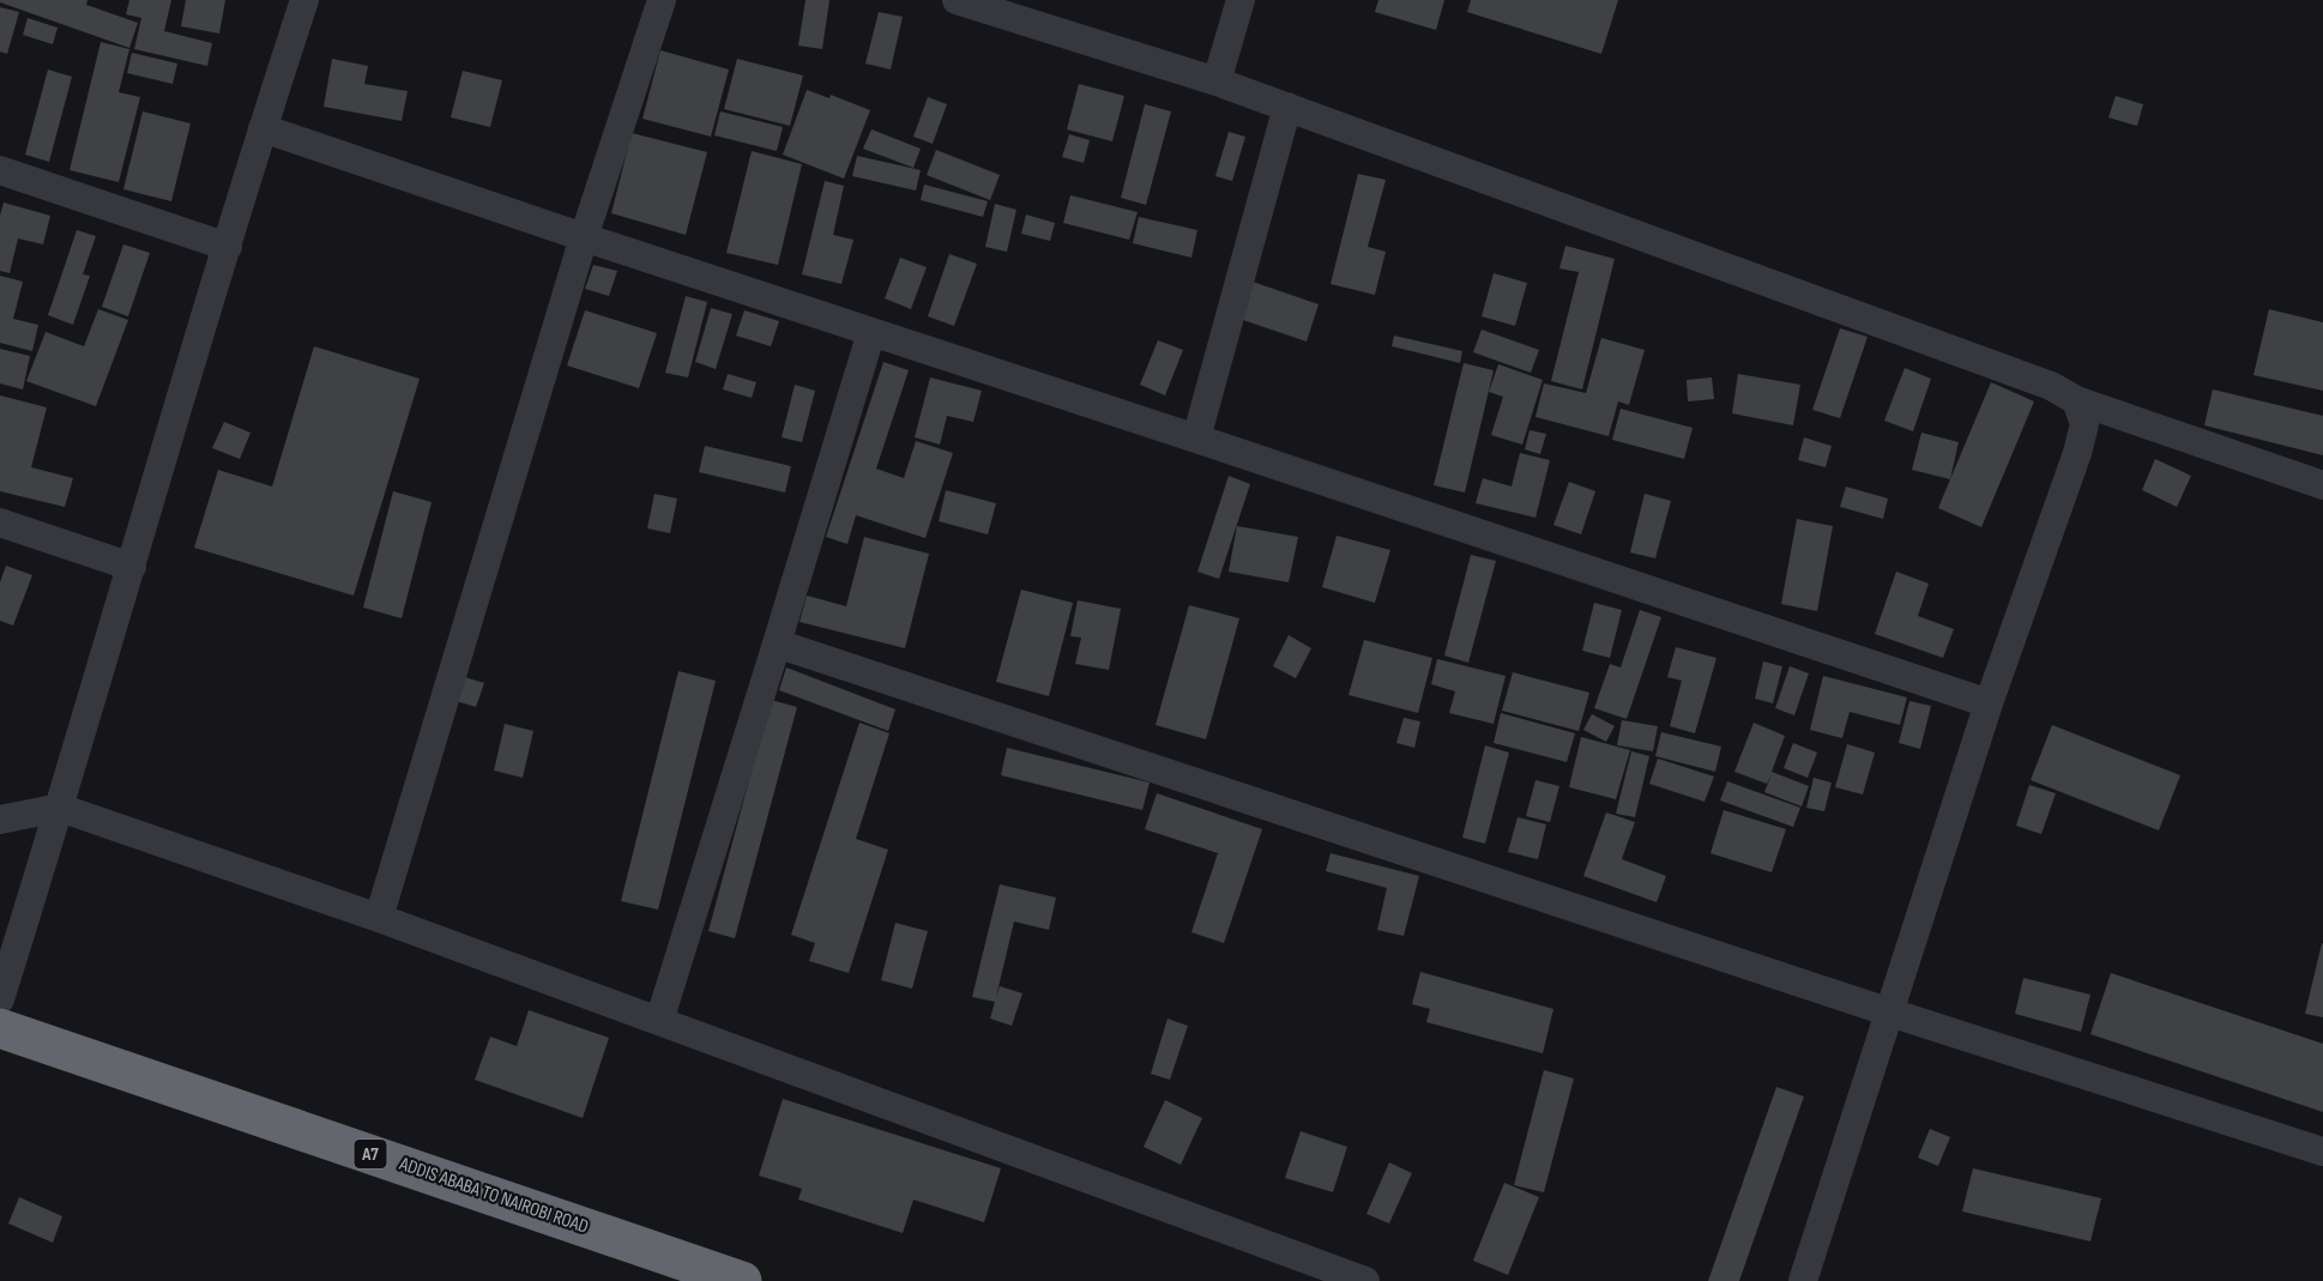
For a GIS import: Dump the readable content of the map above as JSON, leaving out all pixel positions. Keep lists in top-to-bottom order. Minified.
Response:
{"streets":{"highway":["A7","ADDIS ABABA TO NAIROBI ROAD"]}}
